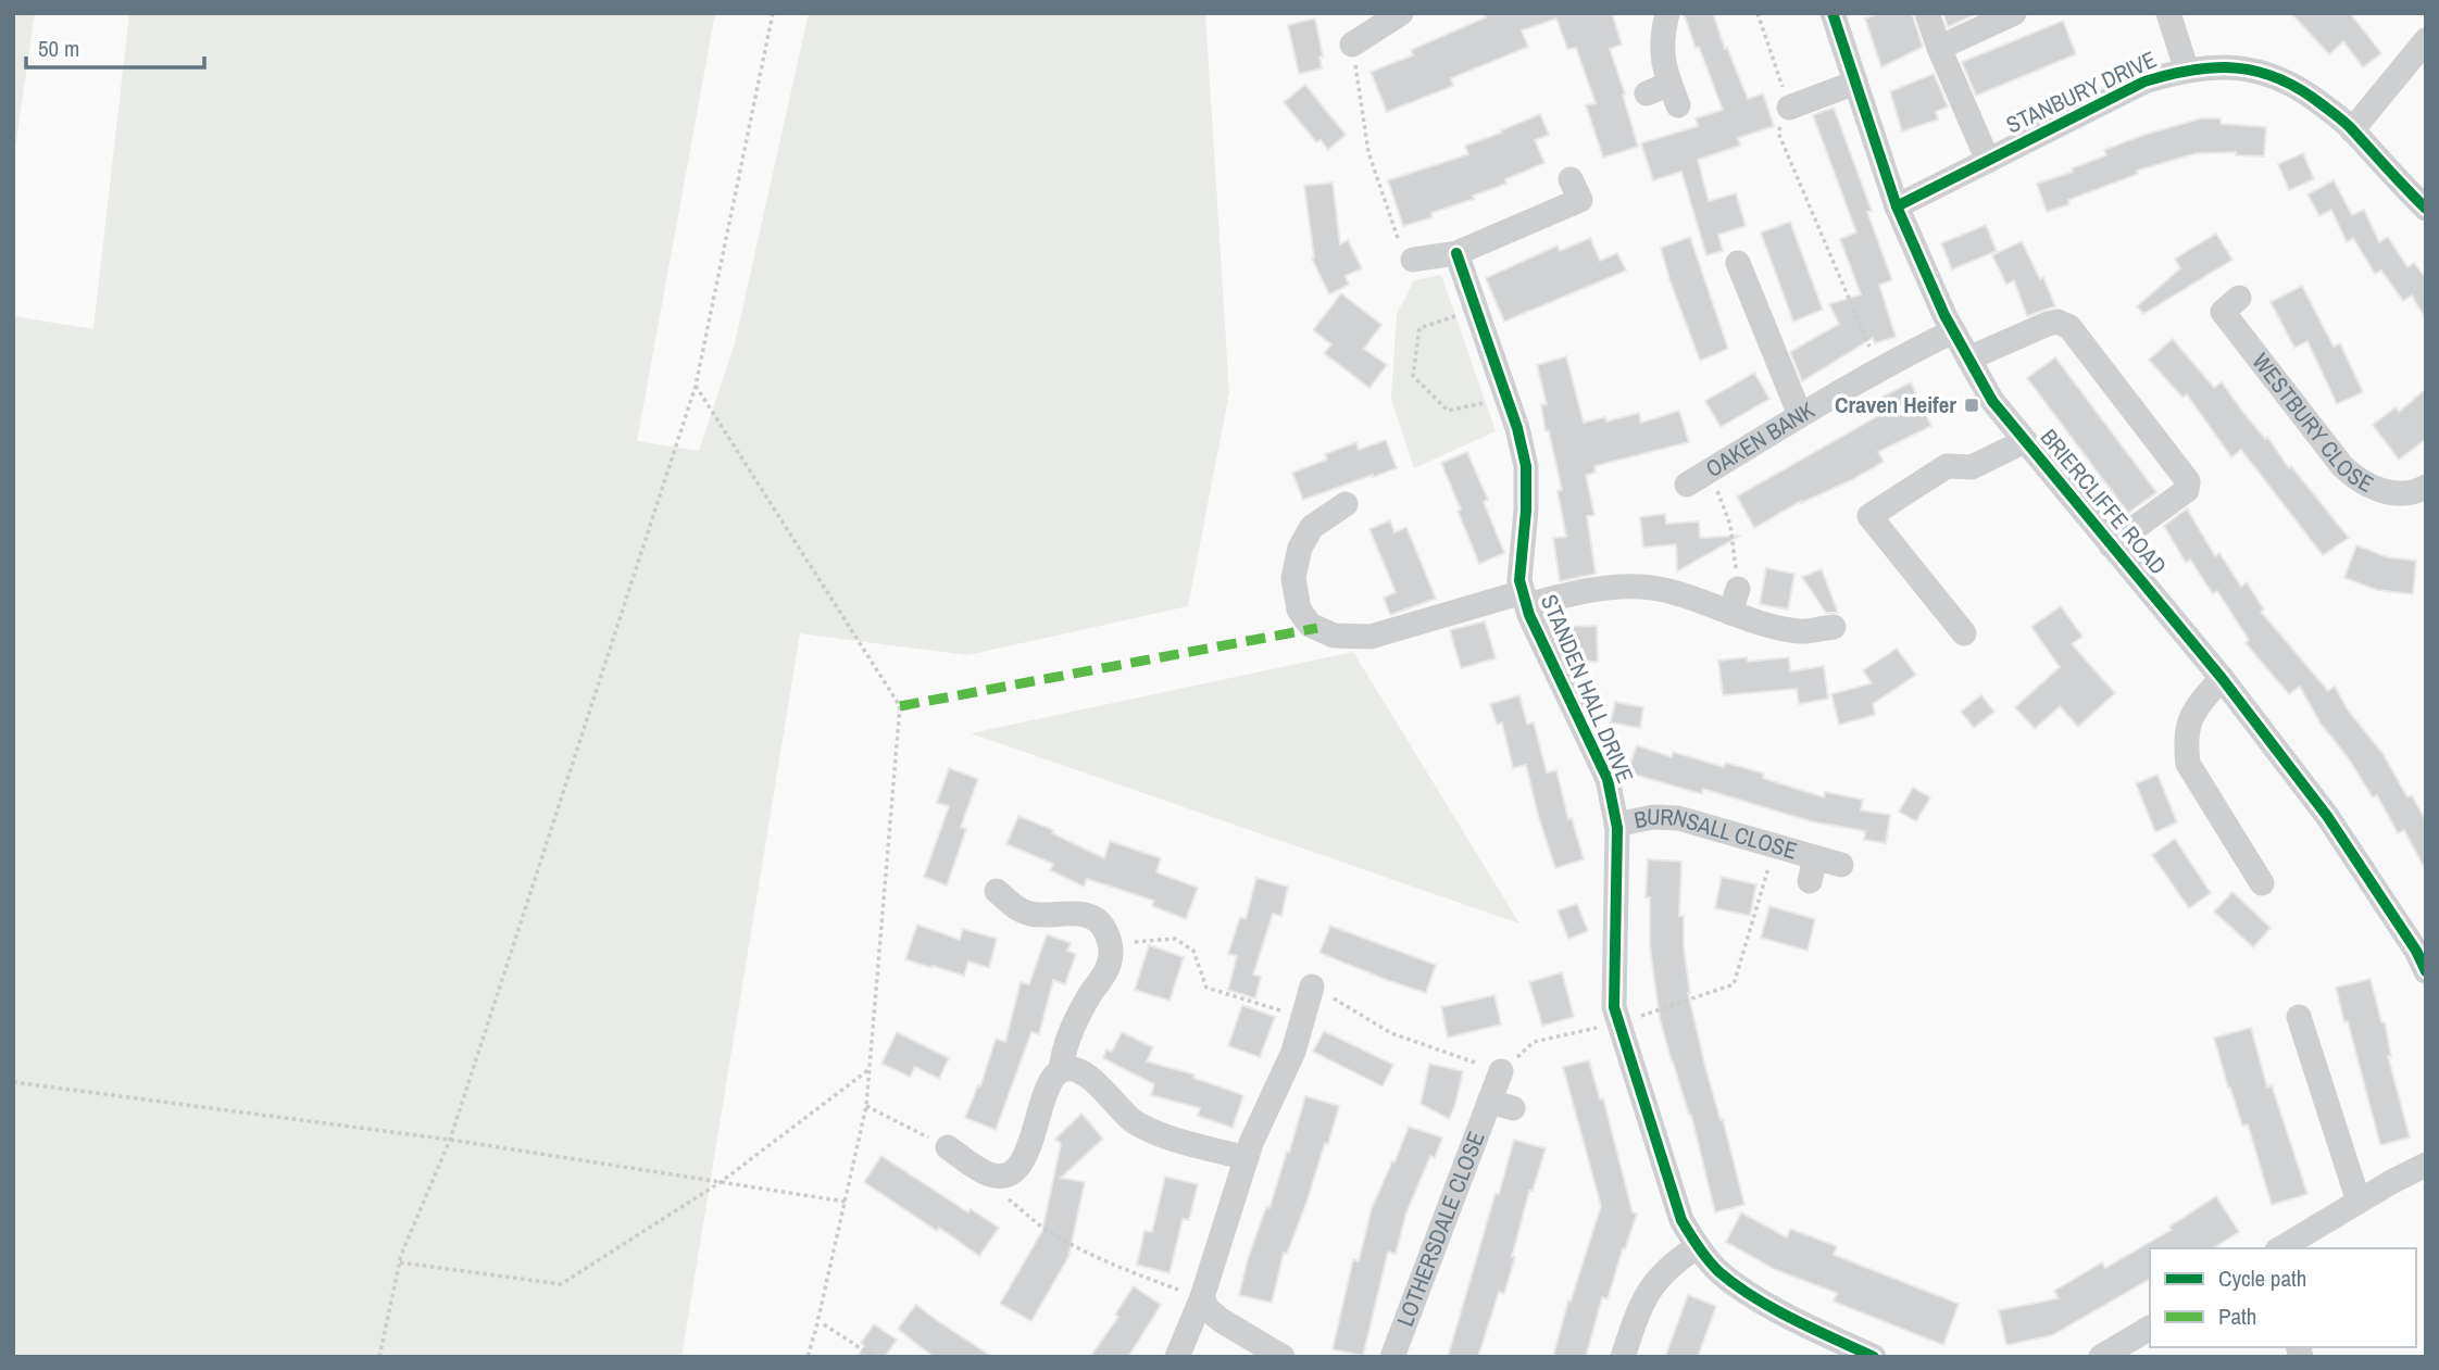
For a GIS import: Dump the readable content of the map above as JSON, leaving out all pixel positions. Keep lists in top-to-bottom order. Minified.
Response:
{"streets":{"street":["STANBURY DRIVE","WESTBURY CLOSE","OAKEN BANK","BRIERCLIFFE ROAD","STANDEN HALL DRIVE","BURNSALL CLOSE","LOTHERSDALE CLOSE"]},"crossings":[["STANBURY DRIVE","BRIERCLIFFE ROAD"],["OAKEN BANK","BRIERCLIFFE ROAD"],["STANDEN HALL DRIVE","BURNSALL CLOSE"]],"places":{"transit":["Craven Heifer"]},"legend":["Cycle path","Path"],"scale_bar":"50 m"}
